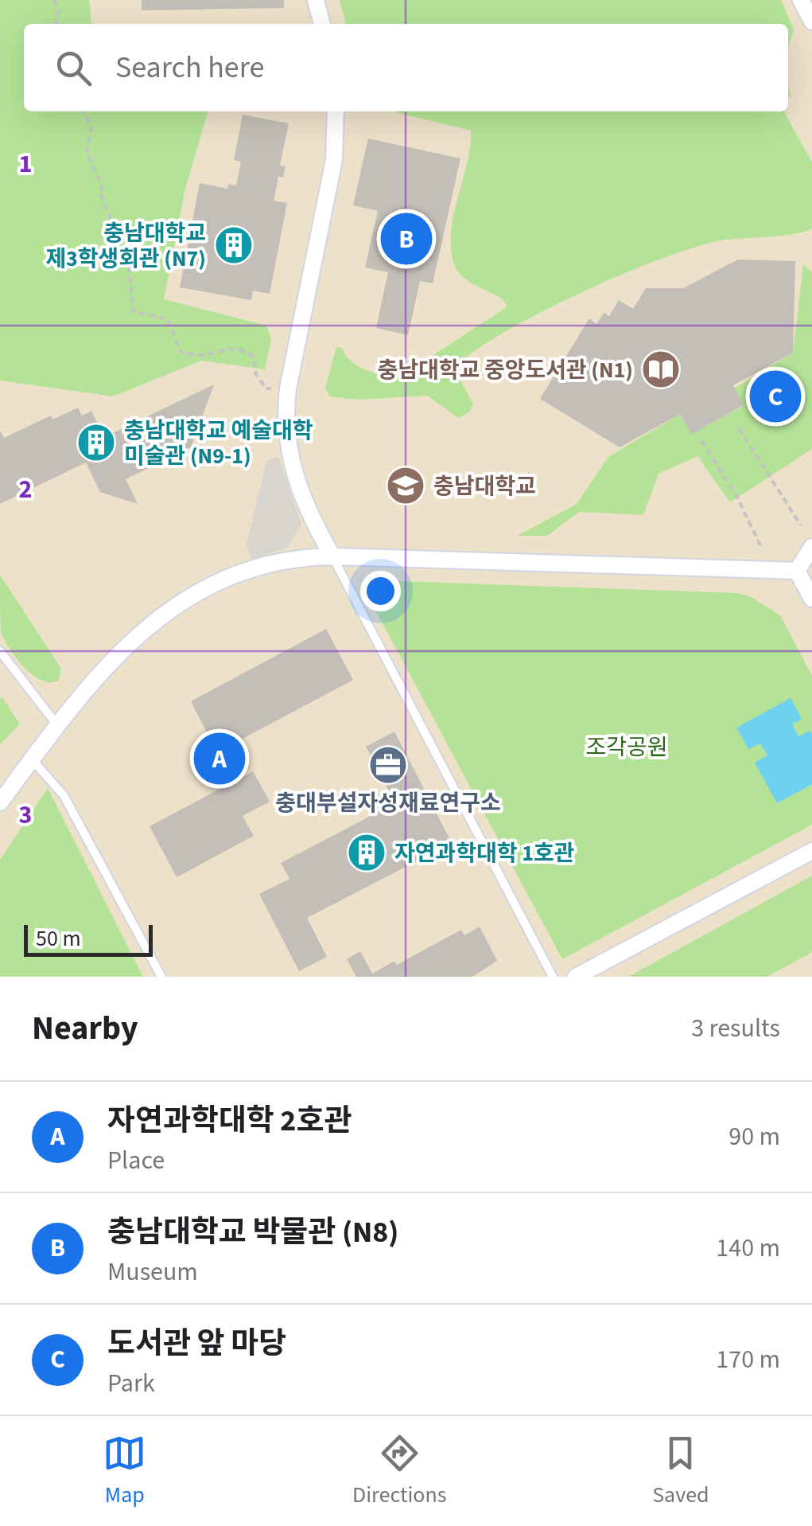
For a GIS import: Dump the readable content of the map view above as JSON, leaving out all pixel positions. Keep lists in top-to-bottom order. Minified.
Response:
{"parks":["조각공원"],"places":{"building":["충남대학교 제3학생회관 (N7)","충남대학교 예술대학 미술관 (N9-1)","자연과학대학 1호관"],"library":["충남대학교 중앙도서관 (N1)"],"school or university":["충남대학교"],"office":["충대부설자성재료연구소"]},"scale_bar":"50 m","page":{"search":"Search here","pins":["B","C","A"],"scale":"50 m","heading":["Nearby","3 results"],"list":[{"mark":"A","name":"자연과학대학 2호관","note":"Place","value":"90 m"},{"mark":"B","name":"충남대학교 박물관 (N8)","note":"Museum","value":"140 m"},{"mark":"C","name":"도서관 앞 마당","note":"Park","value":"170 m"}],"nav":["Map","Directions","Saved"]},"grid":{"rows":["1","2","3"]}}
